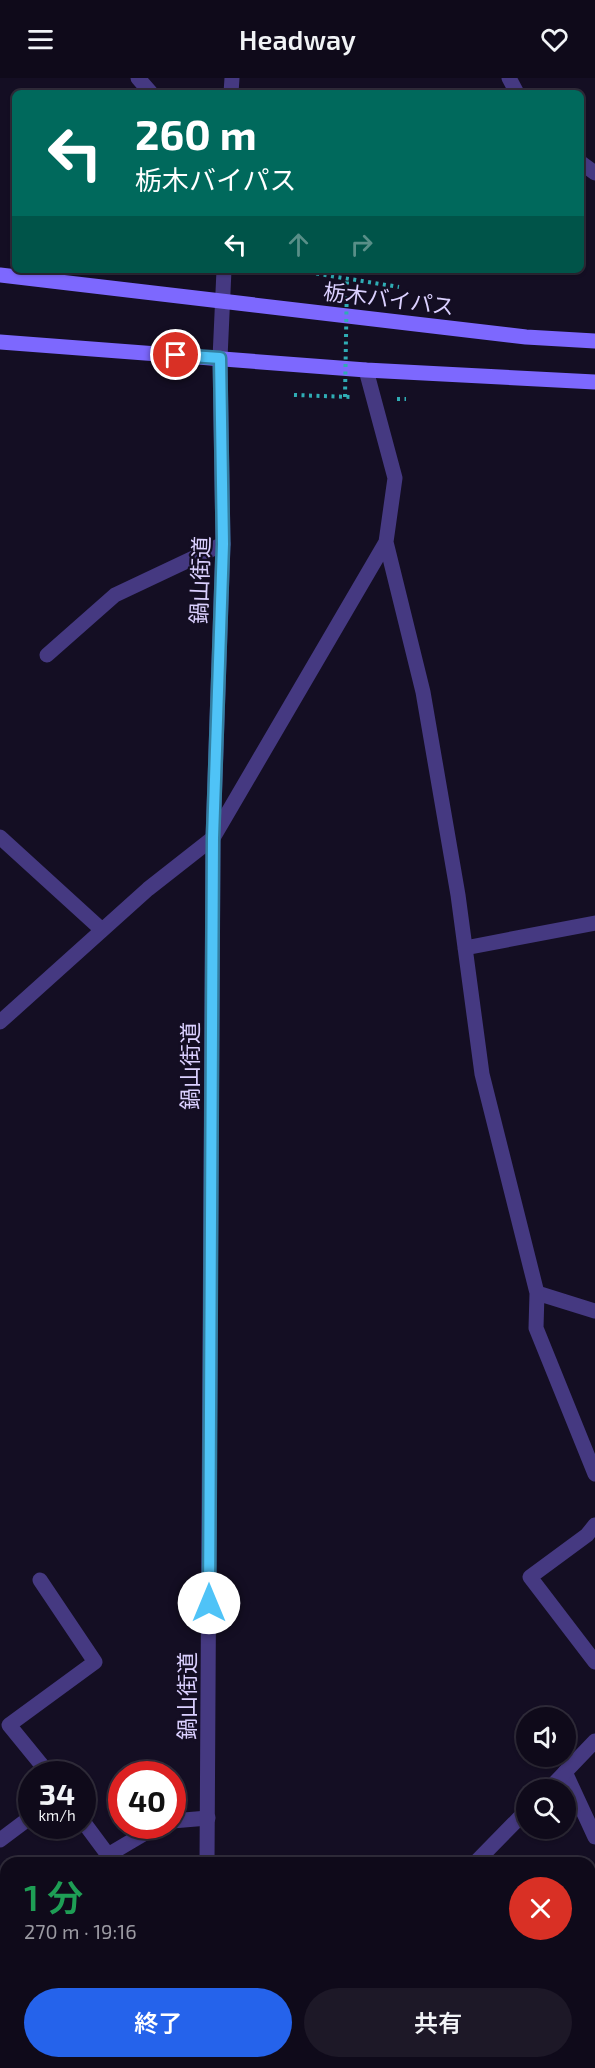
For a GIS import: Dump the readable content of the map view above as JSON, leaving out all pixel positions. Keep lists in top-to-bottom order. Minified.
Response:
{"streets":{"main road":["栃木バイパス"],"street":["鍋山街道"]},"crossings":[["栃木バイパス","鍋山街道"]],"page":{"header":"Headway","turn":["260 m","栃木バイパス"],"speed":"34 km/h","limit":"40","heading":["1 分","270 m · 19:16"],"buttons":["終了","共有"]}}
